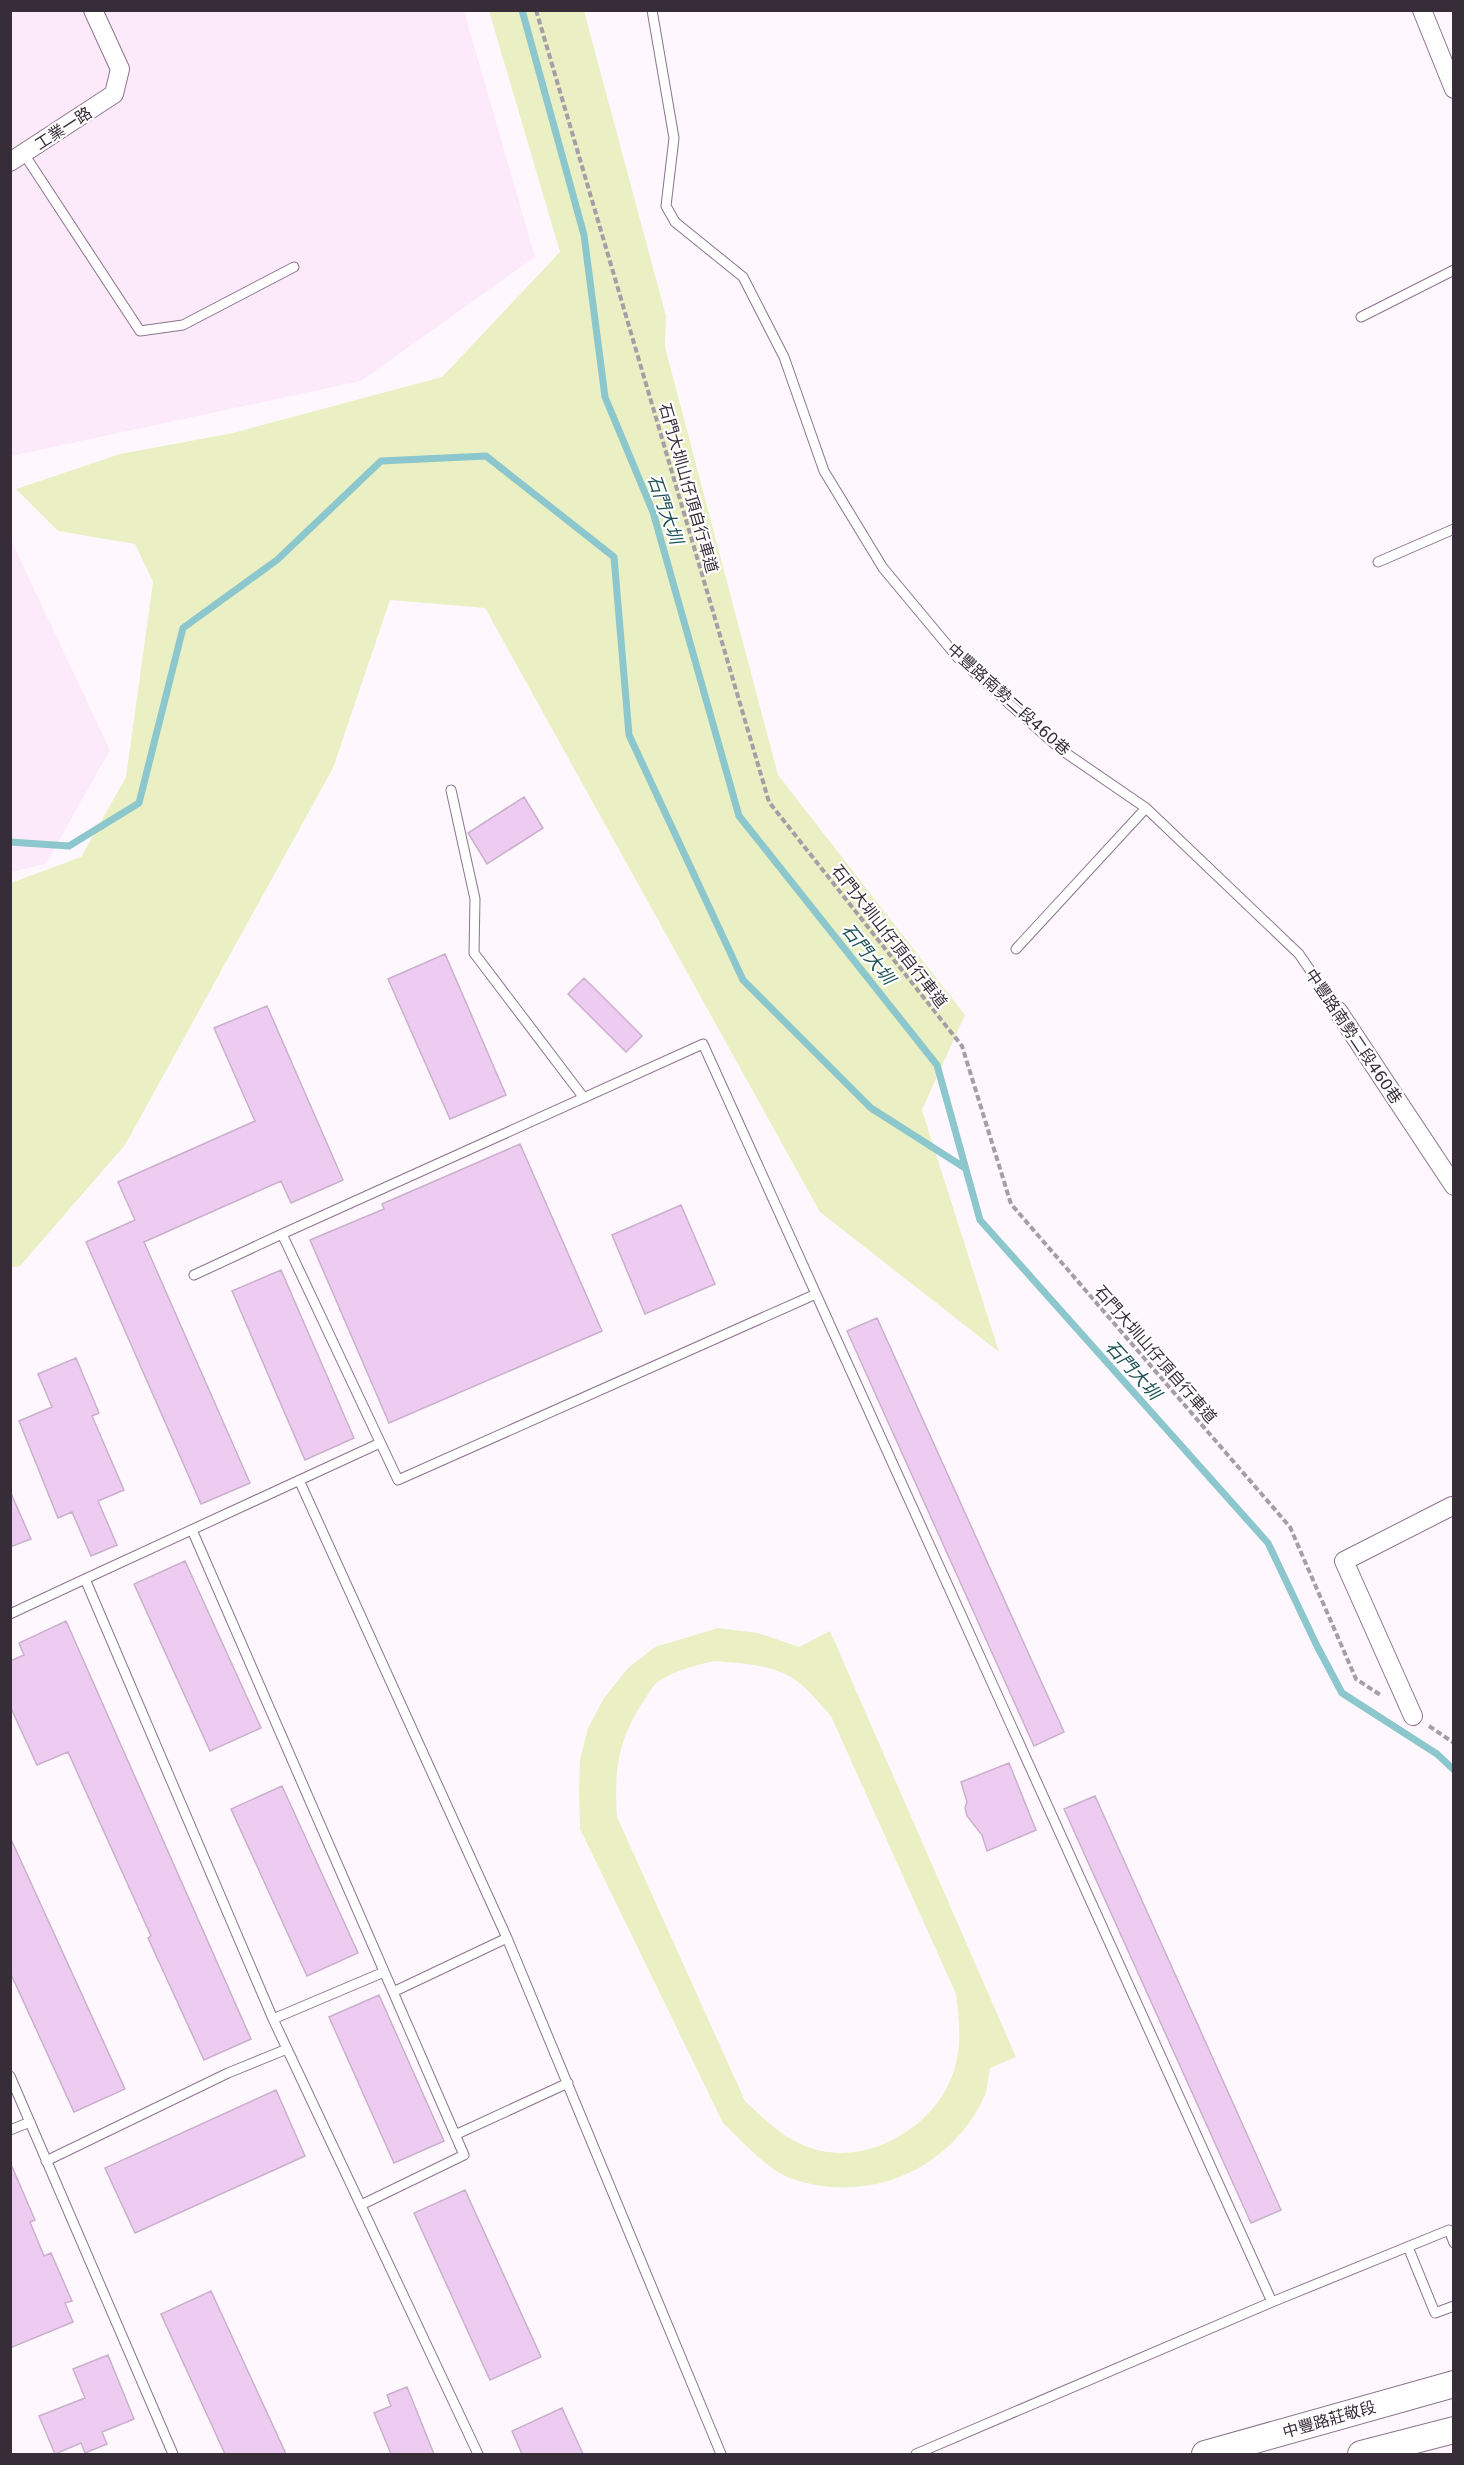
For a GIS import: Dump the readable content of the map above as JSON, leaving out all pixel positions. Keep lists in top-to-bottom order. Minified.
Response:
{"streets":{"main road":["中豐路莊敬段"],"street":["工業一路","中豐路南勢二段460巷"],"path":["石門大圳山仔頂自行車道"]},"water":["石門大圳"]}
